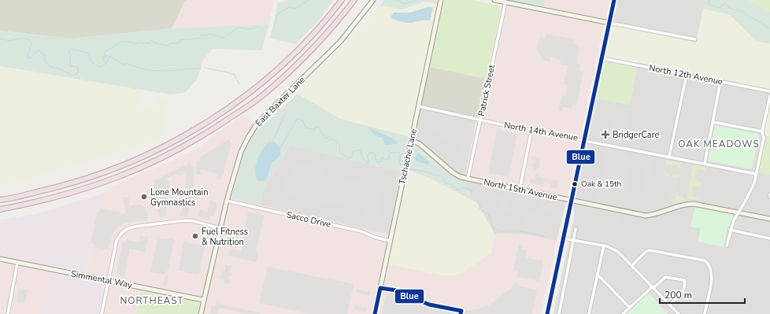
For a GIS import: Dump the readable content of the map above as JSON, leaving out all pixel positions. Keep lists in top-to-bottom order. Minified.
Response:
{"streets":{"street":["North 12th Avenue","Patrick Street","East Baxter Lane","North 14th Avenue","Tschache Lane","North 15th Avenue","Sacco Drive","Simmental Way"]},"crossings":[["Patrick Street","North 14th Avenue"],["Patrick Street","North 15th Avenue"],["East Baxter Lane","Sacco Drive"],["East Baxter Lane","Simmental Way"],["North 14th Avenue","Tschache Lane"],["Tschache Lane","North 15th Avenue"],["Tschache Lane","Sacco Drive"]],"districts":["OAK MEADOWS","NORTHEAST"],"places":{"health":["BridgerCare"],"other":["Oak & 15th","Lone Mountain Gymnastics","Fuel Fitness & Nutrition"]},"lines":["transit line Blue"],"scale_bar":"200 m"}
